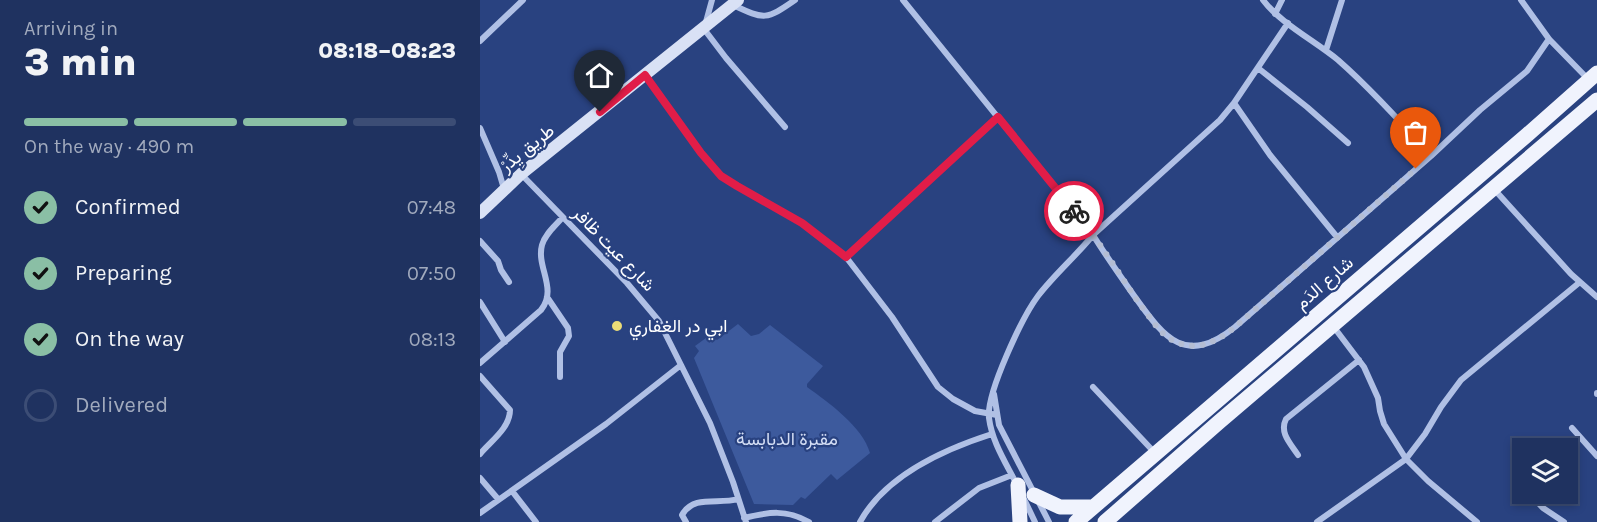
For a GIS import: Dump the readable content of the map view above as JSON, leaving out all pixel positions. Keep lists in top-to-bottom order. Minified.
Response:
{"streets":{"main road":["شارع الدَم"],"street":["طريق يِدِّرْ","شارع عيت ظافر"]},"crossings":[["طريق يِدِّرْ","شارع عيت ظافر"]],"parks":["مقبرة الدبابسة"],"places":["ابي در الغفاري"],"page":{"heading":["3 min","Arriving in","08:18–08:23"],"bar":"On the way · 490 m","list":[["Confirmed","07:48"],["Preparing","07:50"],["On the way","08:13"],"Delivered"]}}
